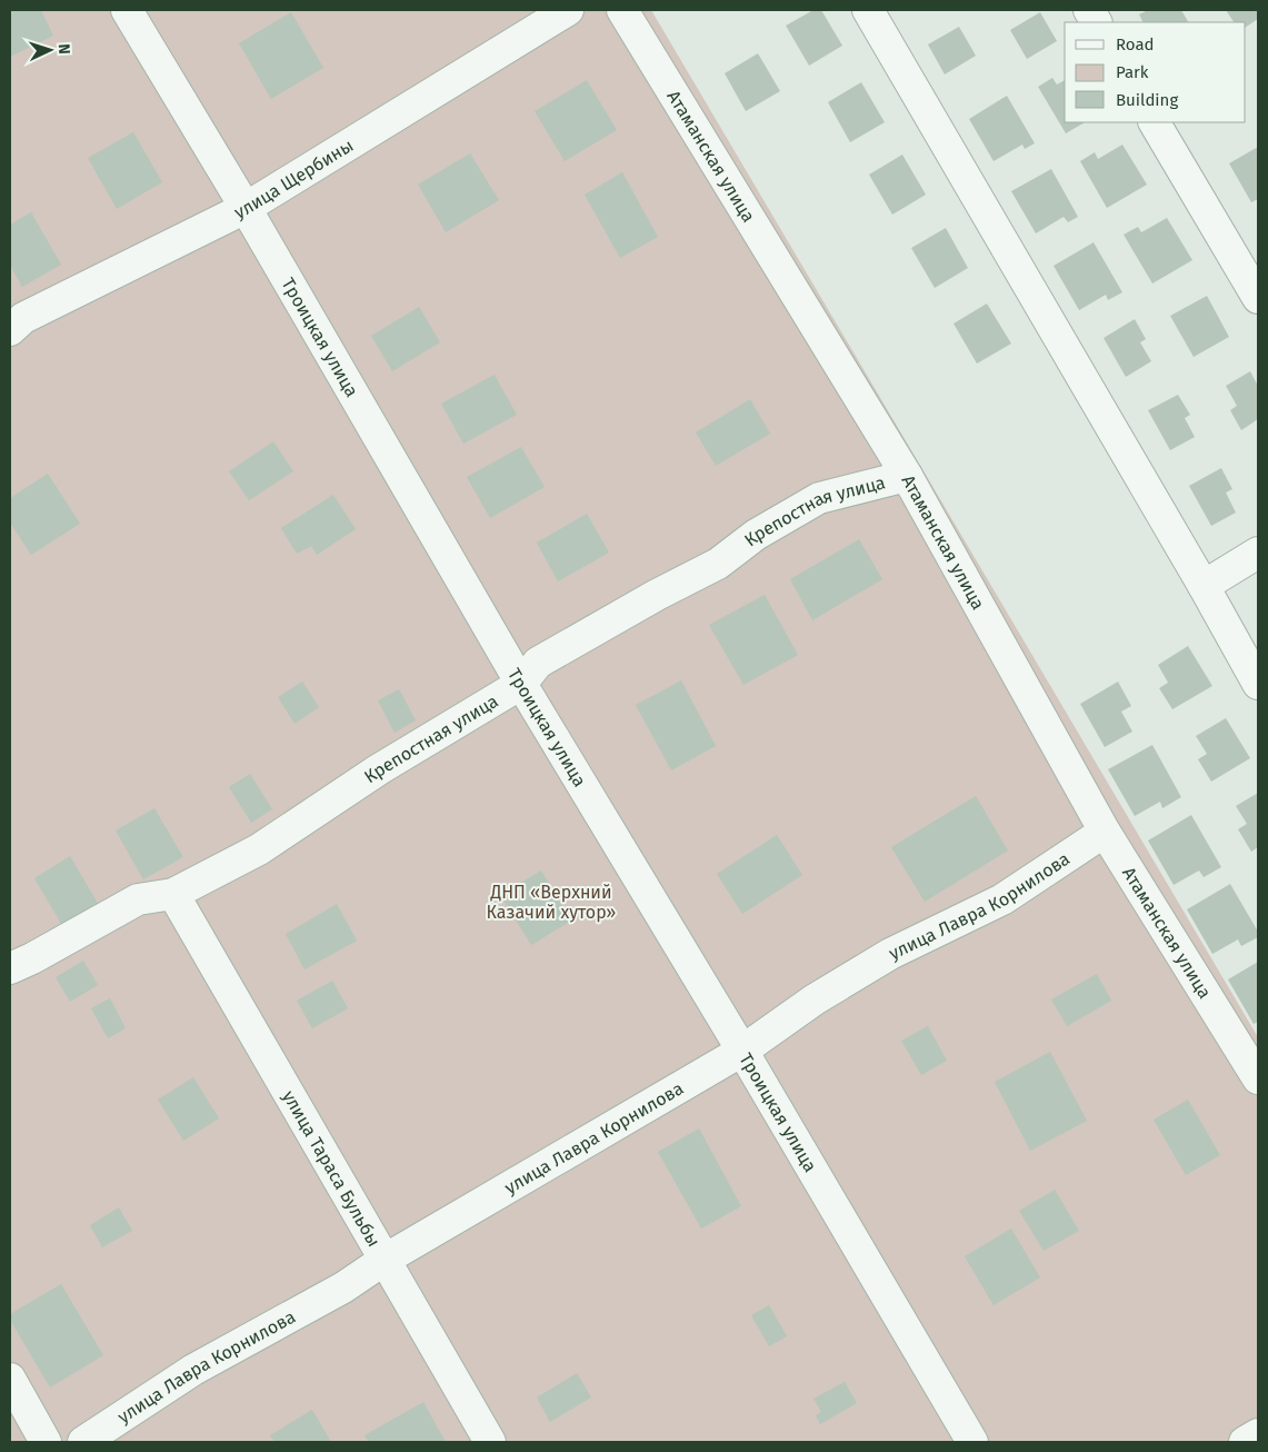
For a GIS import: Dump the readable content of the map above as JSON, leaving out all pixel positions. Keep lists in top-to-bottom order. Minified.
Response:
{"streets":{"street":["Атаманская улица","улица Щербины","Троицкая улица","Крепостная улица","улица Лавра Корнилова","улица Тараса Бульбы"]},"crossings":[["Атаманская улица","Крепостная улица"],["Атаманская улица","улица Лавра Корнилова"],["улица Щербины","Троицкая улица"],["Троицкая улица","Крепостная улица"],["Троицкая улица","улица Лавра Корнилова"],["Крепостная улица","улица Тараса Бульбы"],["улица Лавра Корнилова","улица Тараса Бульбы"]],"parks":["ДНП «Верхний Казачий хутор»"],"legend":["Road","Park","Building"],"north":"right"}
